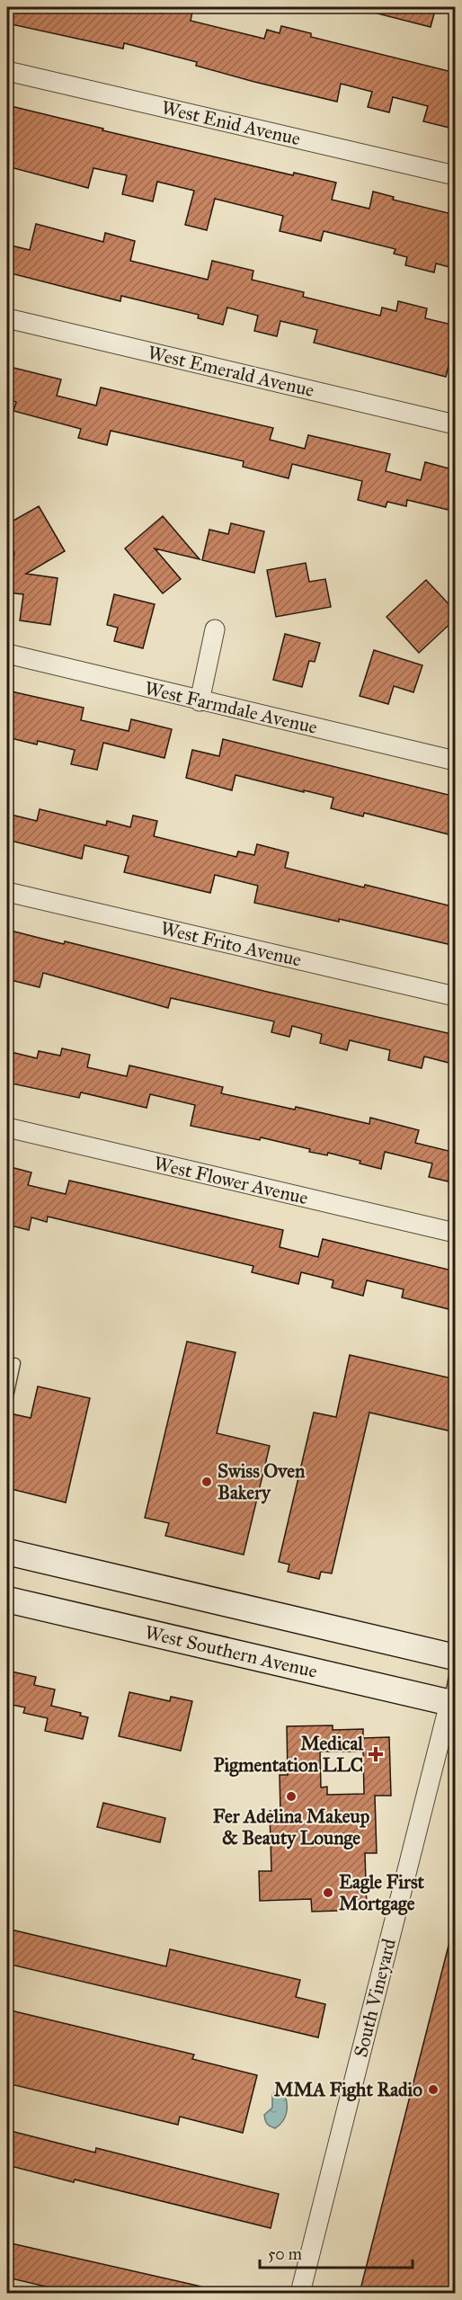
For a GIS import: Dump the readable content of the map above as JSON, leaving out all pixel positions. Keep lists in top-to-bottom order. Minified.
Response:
{"streets":{"main road":["West Southern Avenue"],"street":["West Enid Avenue","West Emerald Avenue","West Farmdale Avenue","West Frito Avenue","West Flower Avenue","South Vineyard"]},"crossings":[["West Southern Avenue","South Vineyard"]],"places":{"other":["Swiss Oven Bakery","Fer Adelina Makeup & Beauty Lounge","Eagle First Mortgage","MMA Fight Radio"],"health":["Medical Pigmentation LLC"]},"scale_bar":"50 m"}
